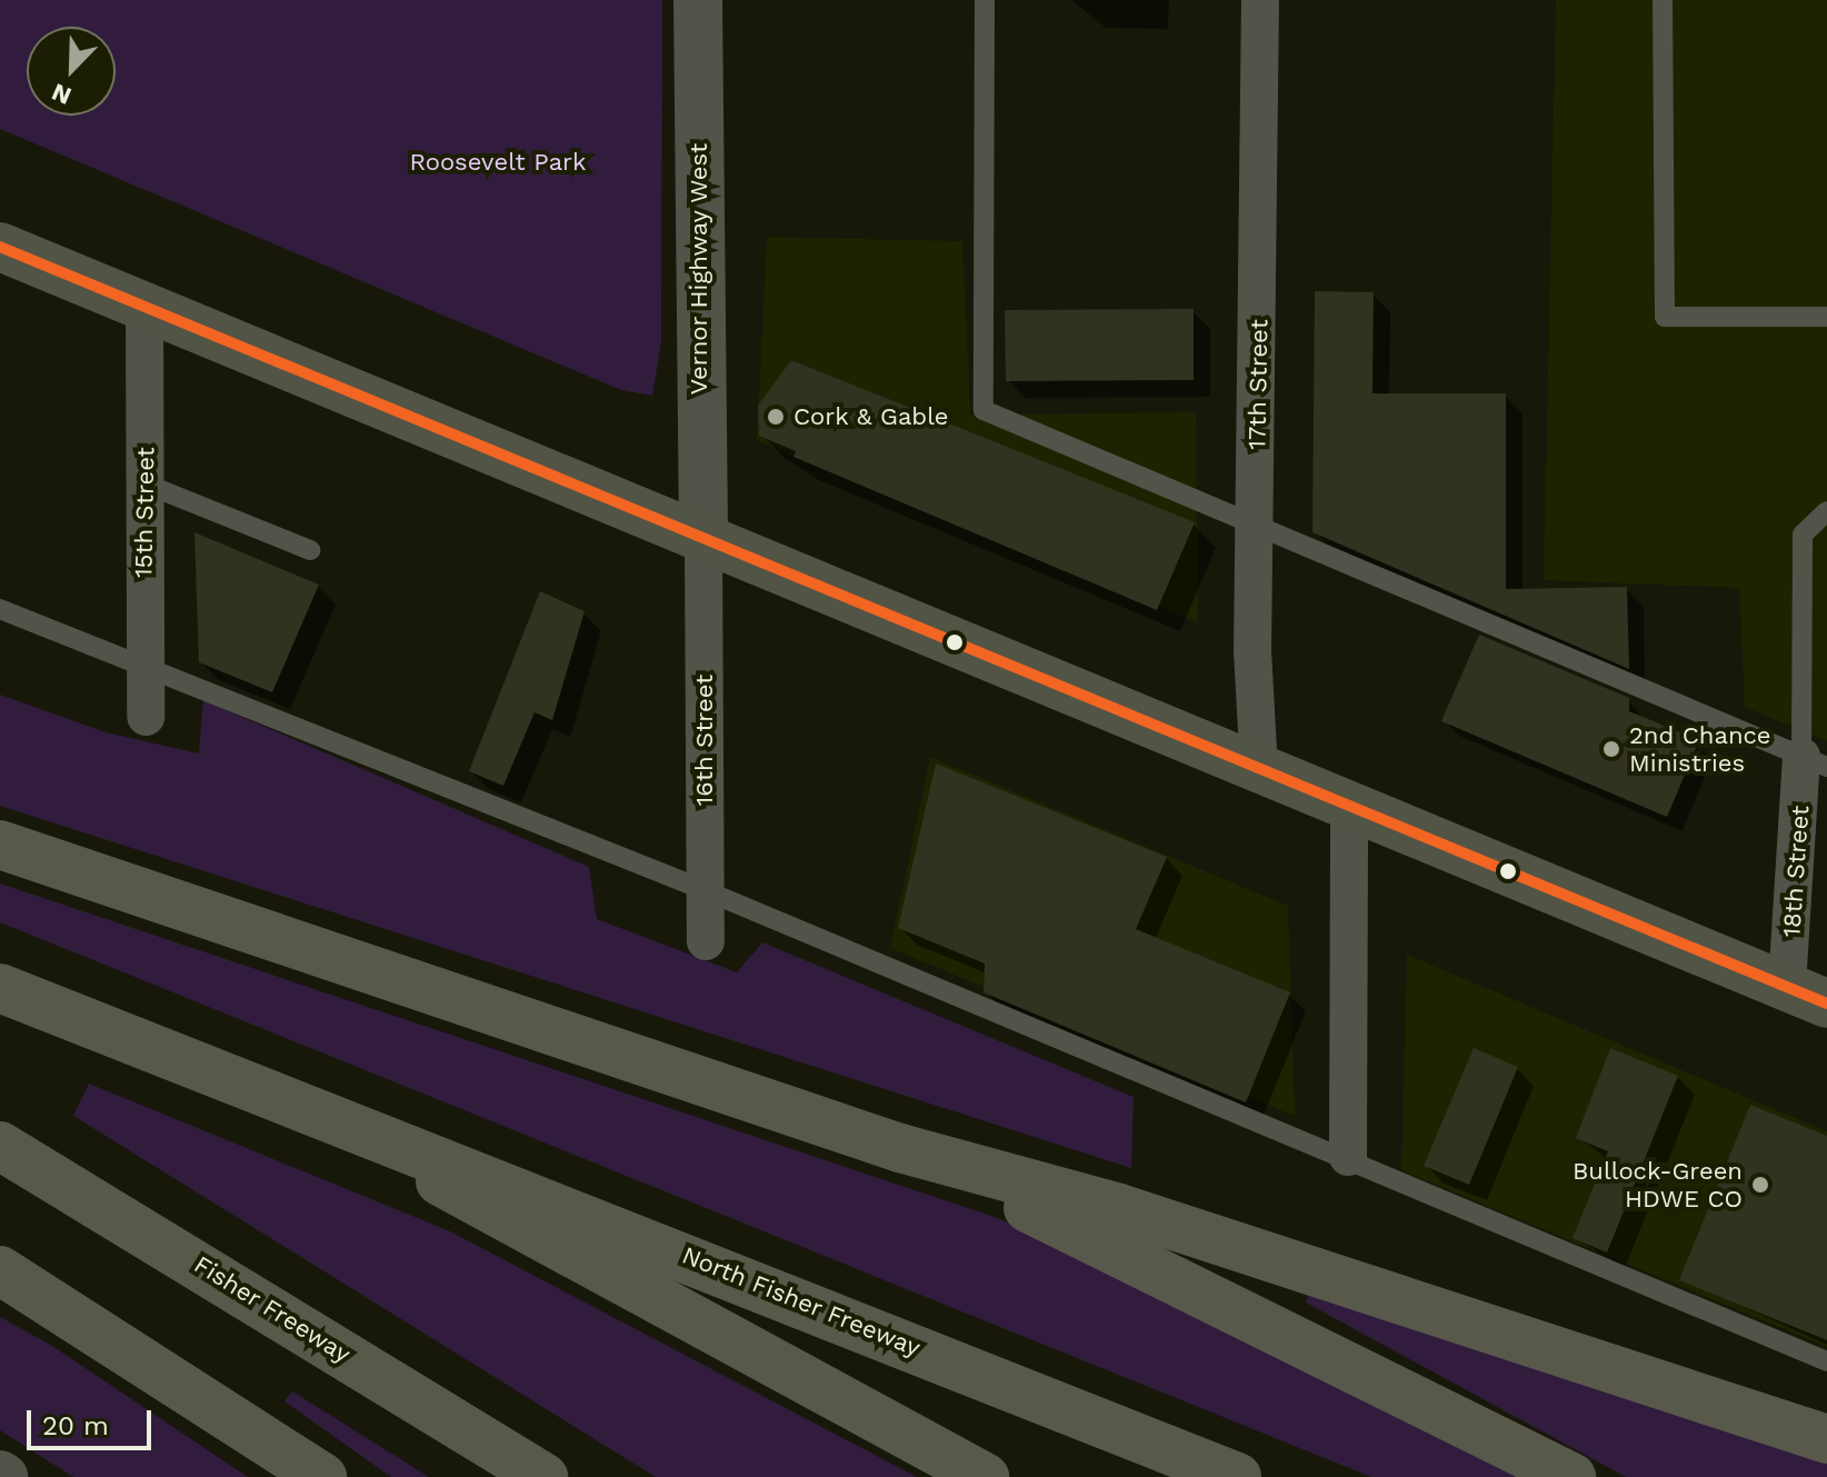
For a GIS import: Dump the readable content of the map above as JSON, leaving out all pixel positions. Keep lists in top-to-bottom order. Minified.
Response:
{"streets":{"highway":["North Fisher Freeway","Fisher Freeway"],"street":["Vernor Highway West","17th Street","15th Street","16th Street","18th Street"]},"crossings":[["Vernor Highway West","16th Street"]],"parks":["Roosevelt Park"],"places":["Cork & Gable","2nd Chance Ministries","Bullock-Green HDWE CO"],"scale_bar":"20 m","north":"bottom left"}
